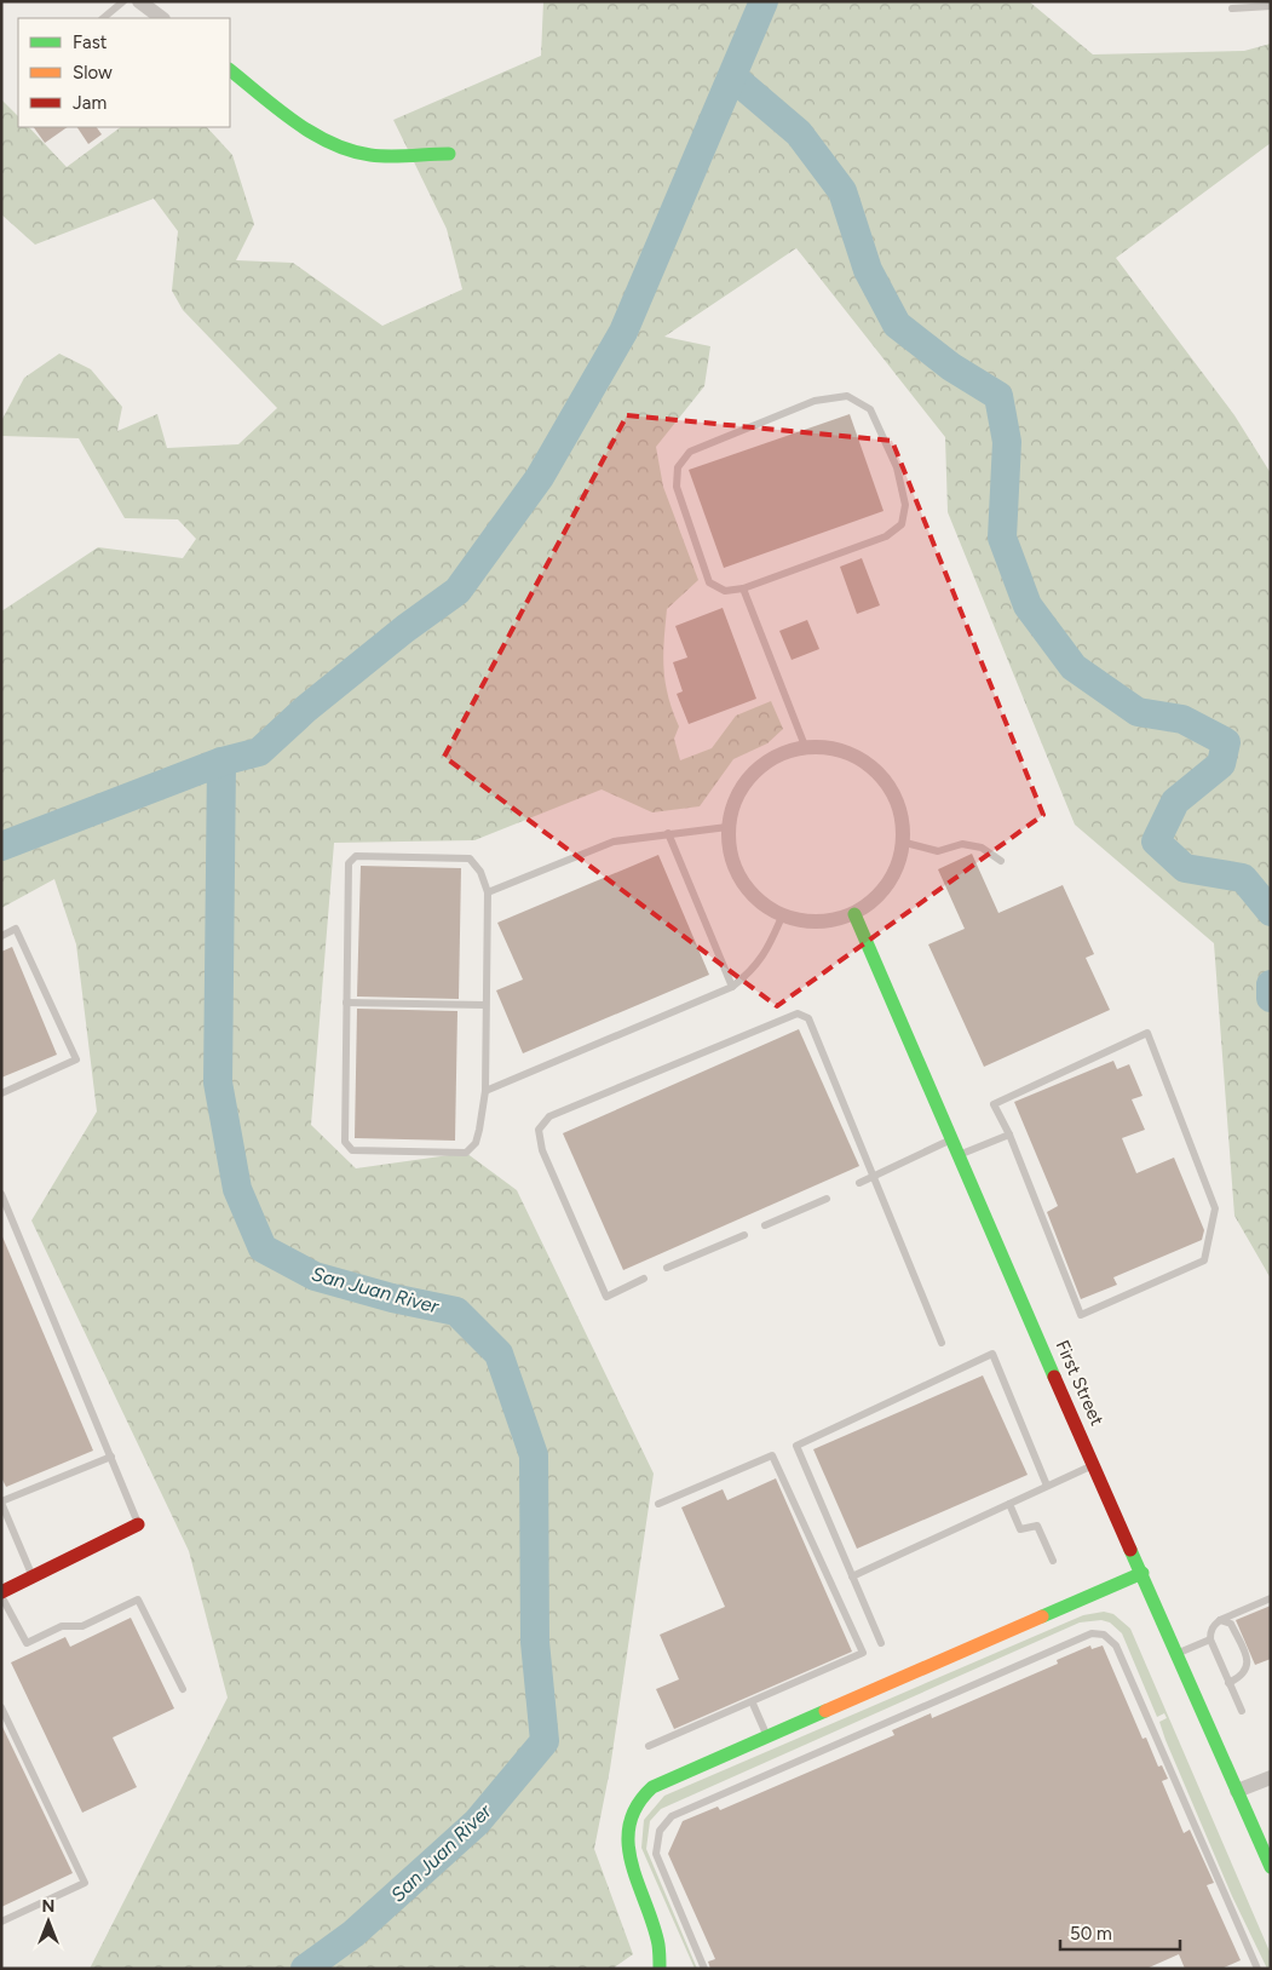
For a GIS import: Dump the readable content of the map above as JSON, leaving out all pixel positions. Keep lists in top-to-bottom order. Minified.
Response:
{"streets":{"street":["First Street"]},"water":["San Juan River"],"legend":["Fast","Slow","Jam"],"scale_bar":"50 m","north":"top"}
